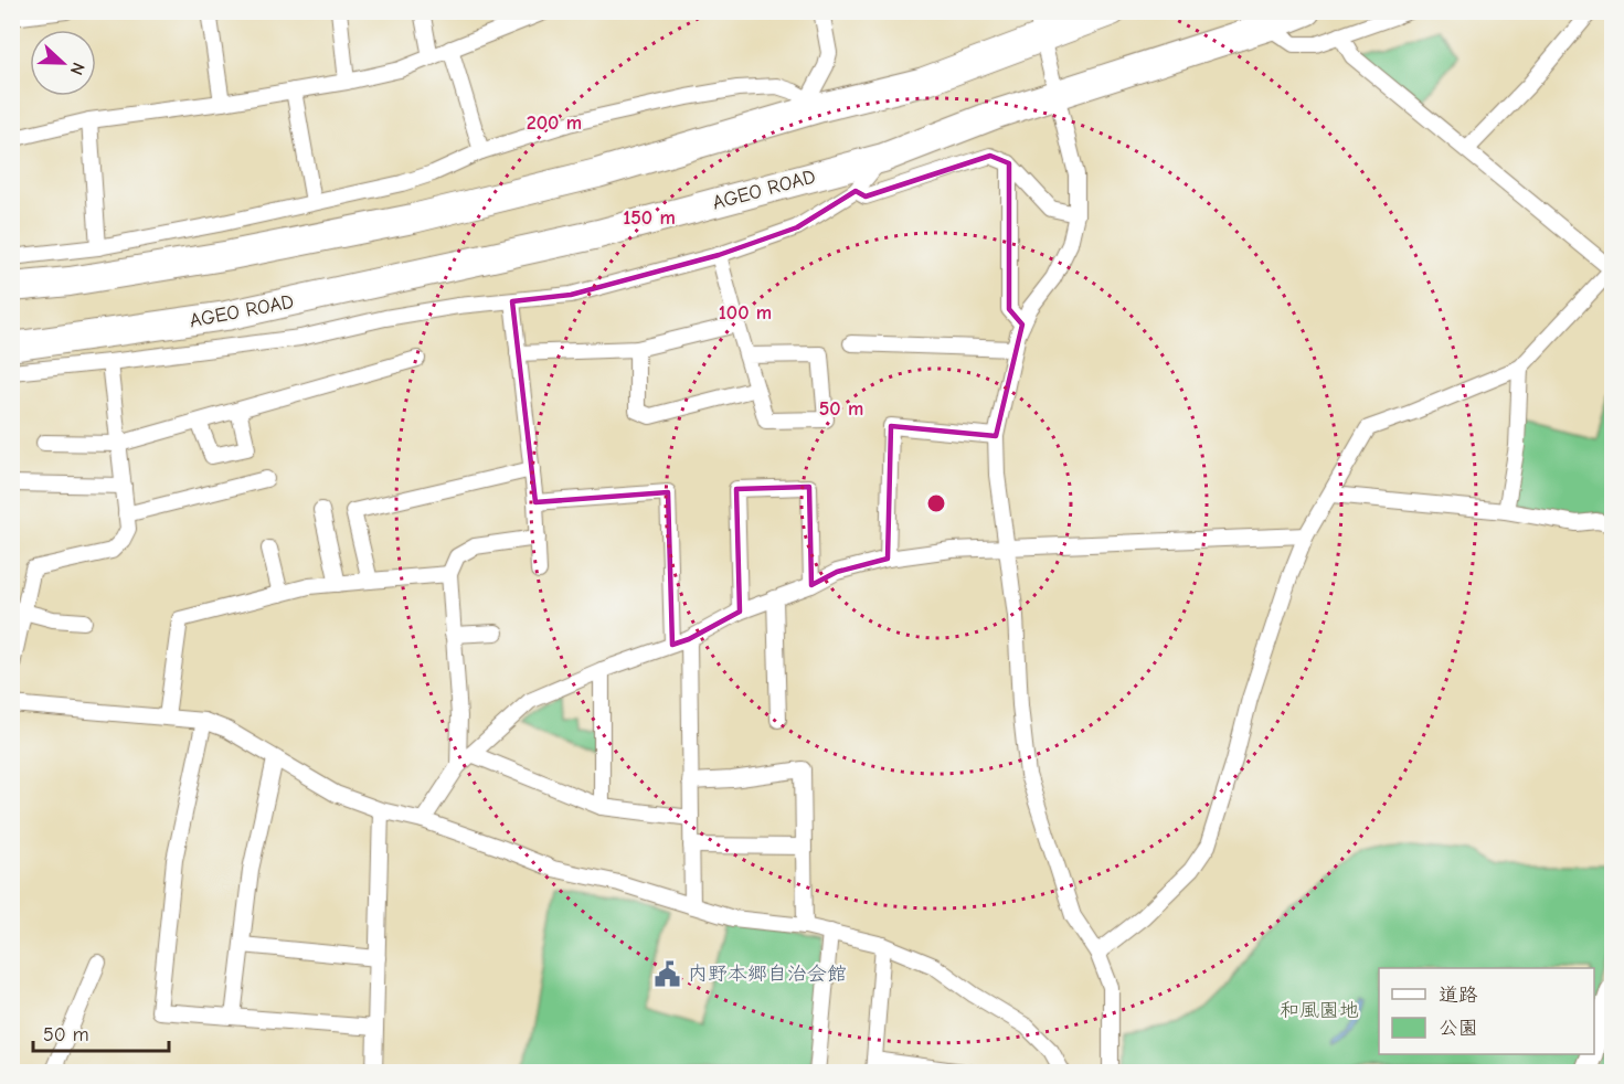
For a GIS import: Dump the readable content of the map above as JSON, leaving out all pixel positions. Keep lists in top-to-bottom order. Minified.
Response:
{"streets":{"highway":["AGEO ROAD"]},"parks":["和風園地"],"places":{"public building":["内野本郷自治会館"]},"legend":["道路","公園"],"scale_bar":"50 m","north":"right","rings":["200 m","150 m","100 m","50 m"]}
